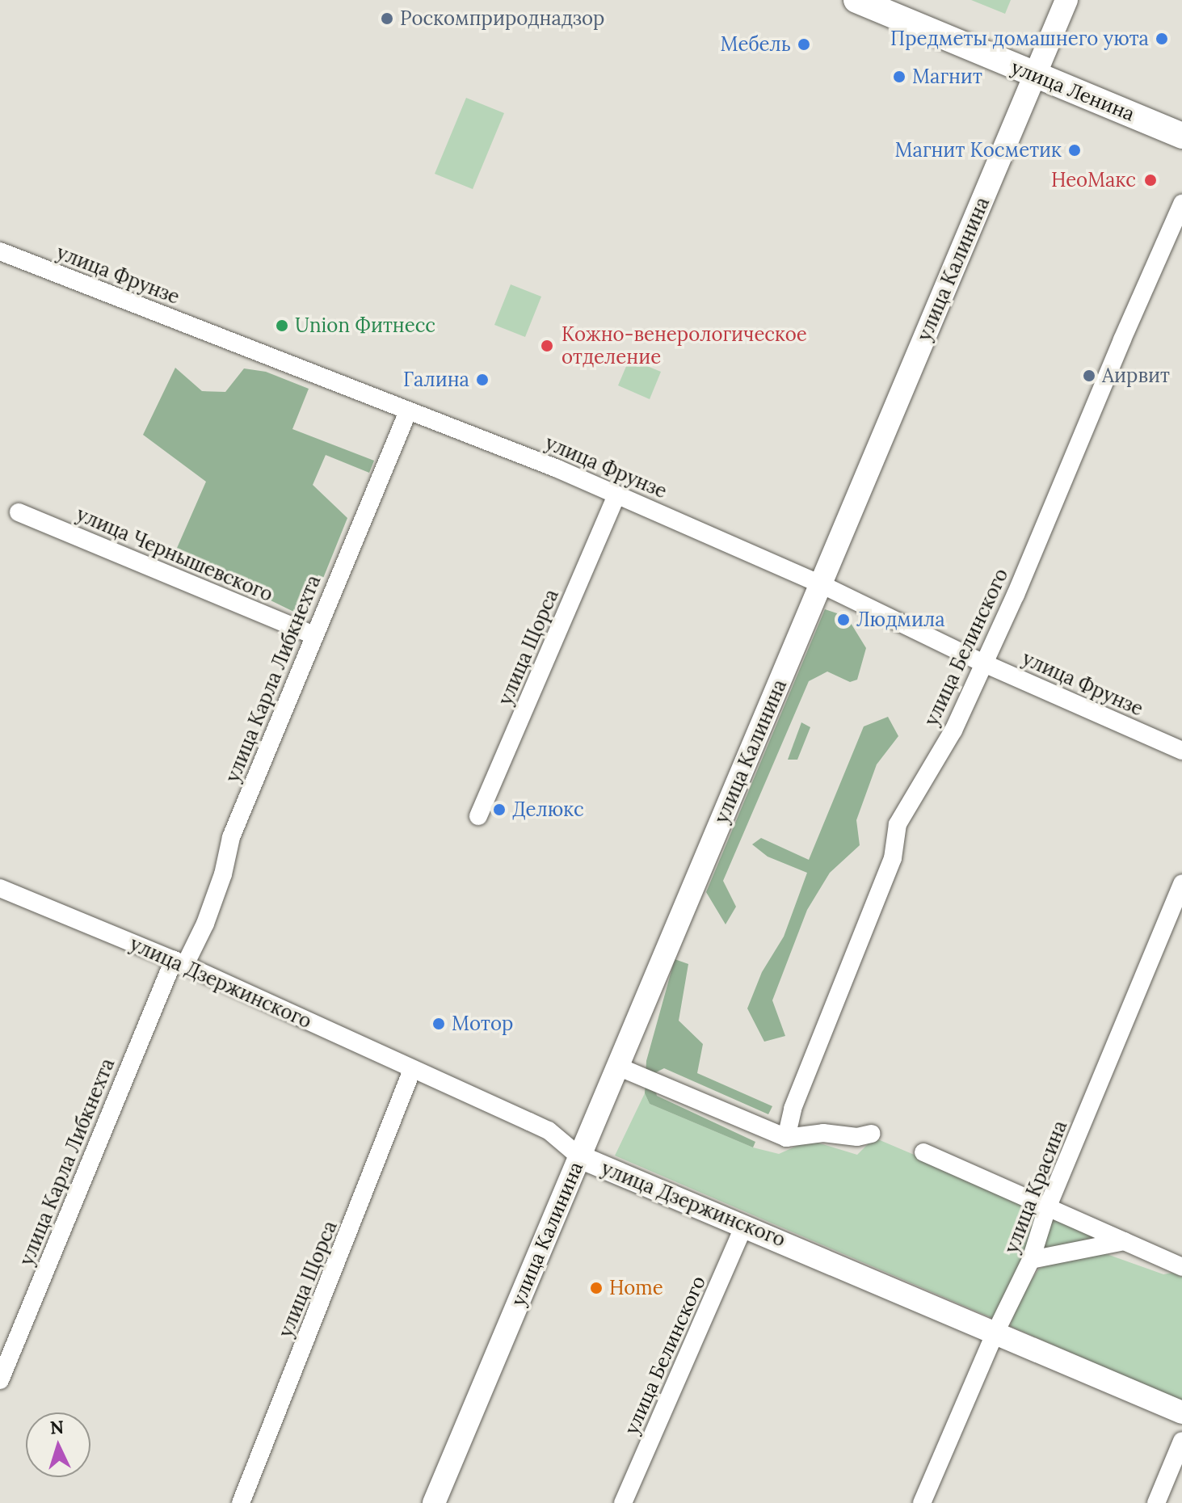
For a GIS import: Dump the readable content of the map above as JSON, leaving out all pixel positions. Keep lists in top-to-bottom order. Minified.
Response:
{"streets":{"main road":["улица Ленина"],"street":["улица Калинина","улица Фрунзе","улица Чернышевского","улица Щорса","улица Белинского","улица Карла Либкнехта","улица Дзержинского","улица Красина"]},"crossings":[["улица Ленина","улица Калинина"],["улица Калинина","улица Фрунзе"],["улица Калинина","улица Дзержинского"],["улица Фрунзе","улица Щорса"],["улица Фрунзе","улица Белинского"],["улица Фрунзе","улица Карла Либкнехта"],["улица Чернышевского","улица Карла Либкнехта"],["улица Щорса","улица Дзержинского"],["улица Белинского","улица Дзержинского"],["улица Карла Либкнехта","улица Дзержинского"],["улица Дзержинского","улица Красина"]],"places":["Роскомприроднадзор","Предметы домашнего уюта","Мебель","Магнит","Магнит Косметик","НеоМакс","Union Фитнесс","Кожно-венерологическое отделение","Аирвит","Галина","Людмила","Делюкс","Мотор","Home"],"north":"top"}
